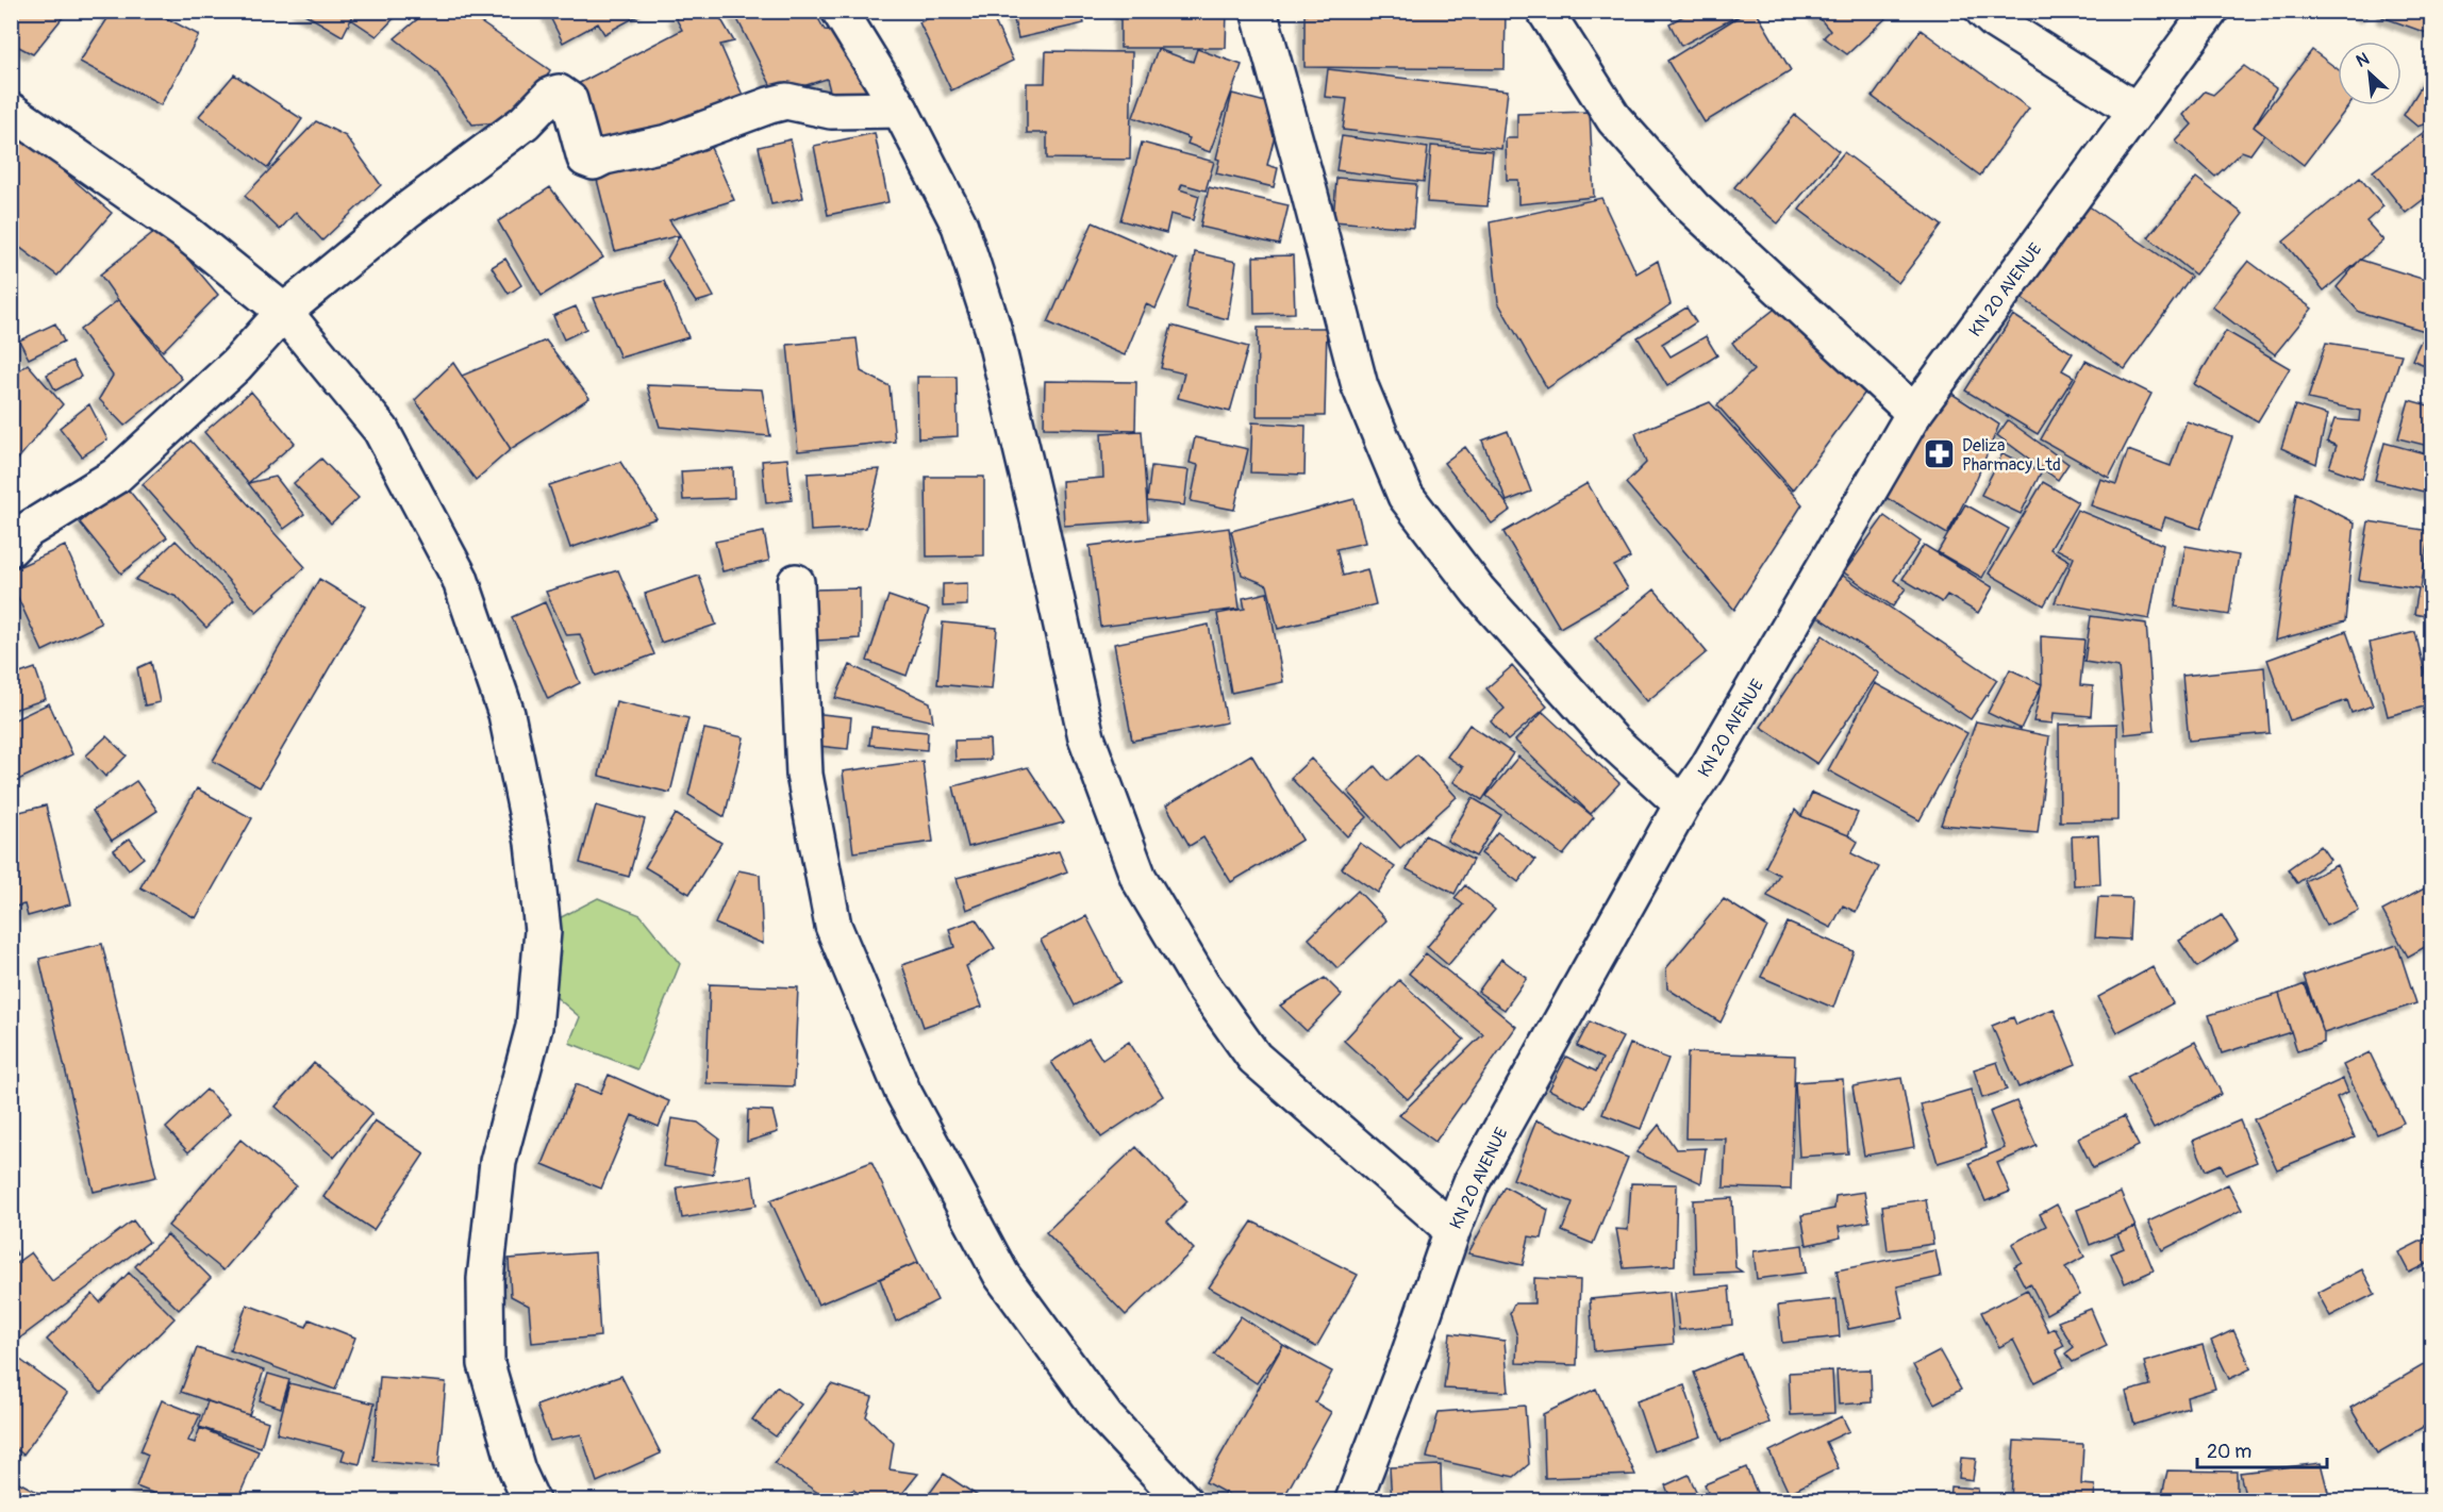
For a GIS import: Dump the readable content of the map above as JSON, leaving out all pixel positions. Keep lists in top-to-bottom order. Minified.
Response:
{"streets":{"street":["KN 20 AVENUE"]},"places":{"pharmacy":["Deliza Pharmacy Ltd"]},"scale_bar":"20 m","north":"top left"}
